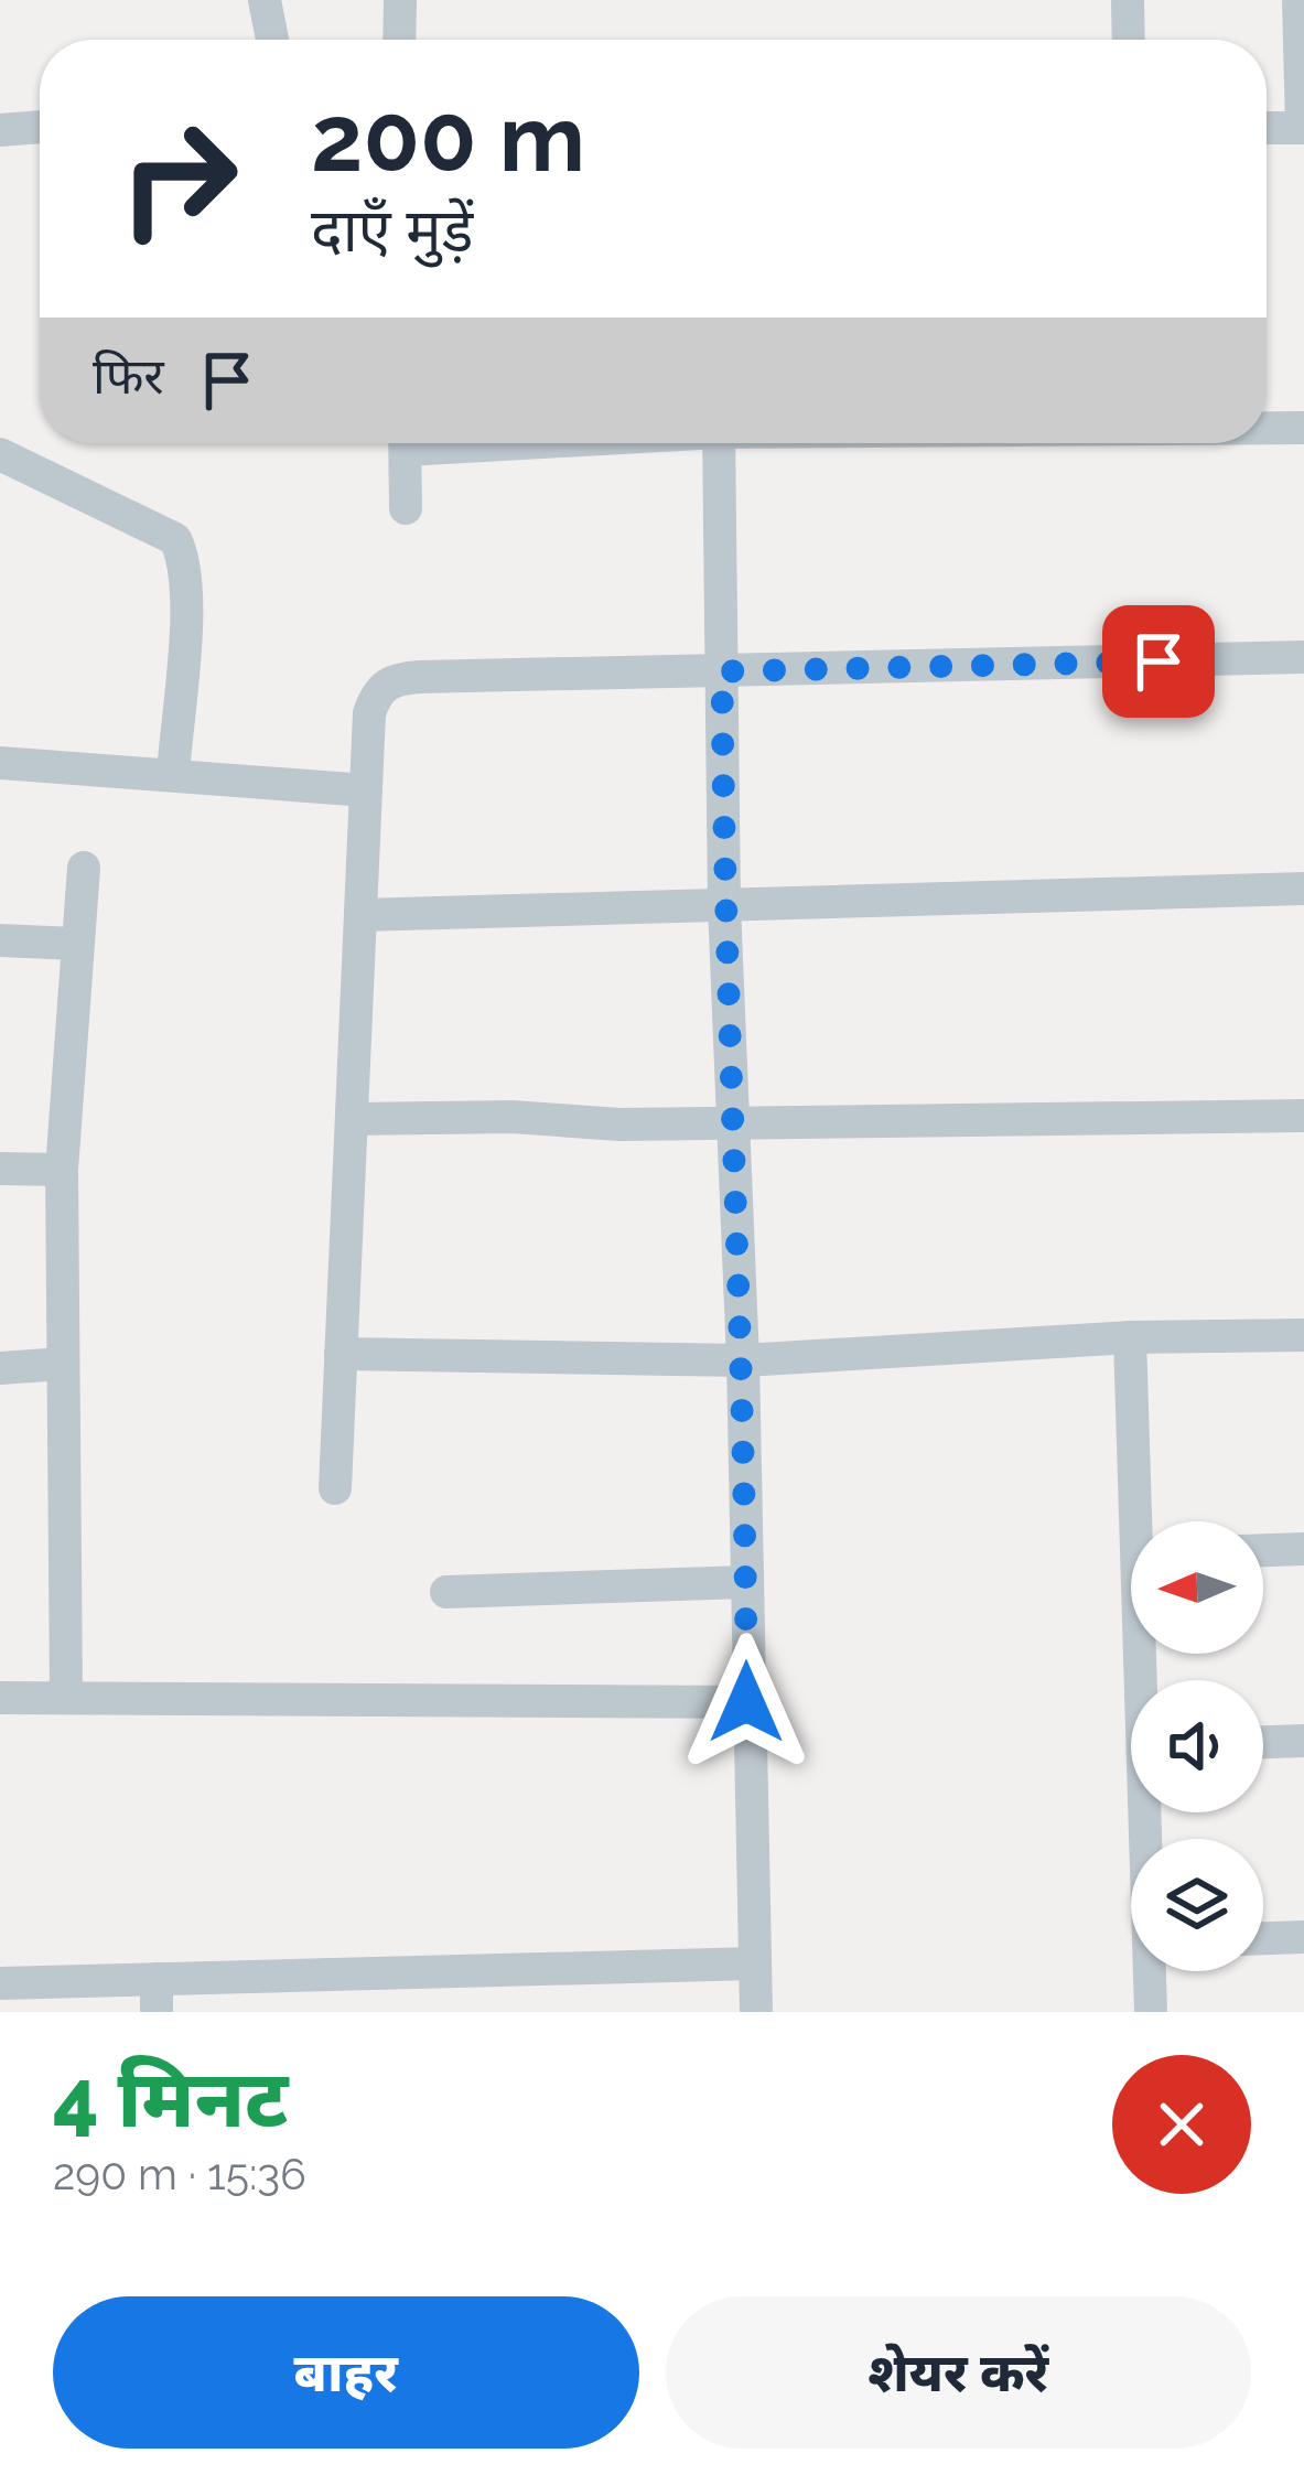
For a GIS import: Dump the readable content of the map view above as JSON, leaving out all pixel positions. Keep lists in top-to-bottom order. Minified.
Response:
{"north":"left","page":{"turn":["200 m","दाएँ मुड़ें"],"then":"फिर","heading":["4 मिनट","290 m · 15:36"],"buttons":["बाहर","शेयर करें"]}}
